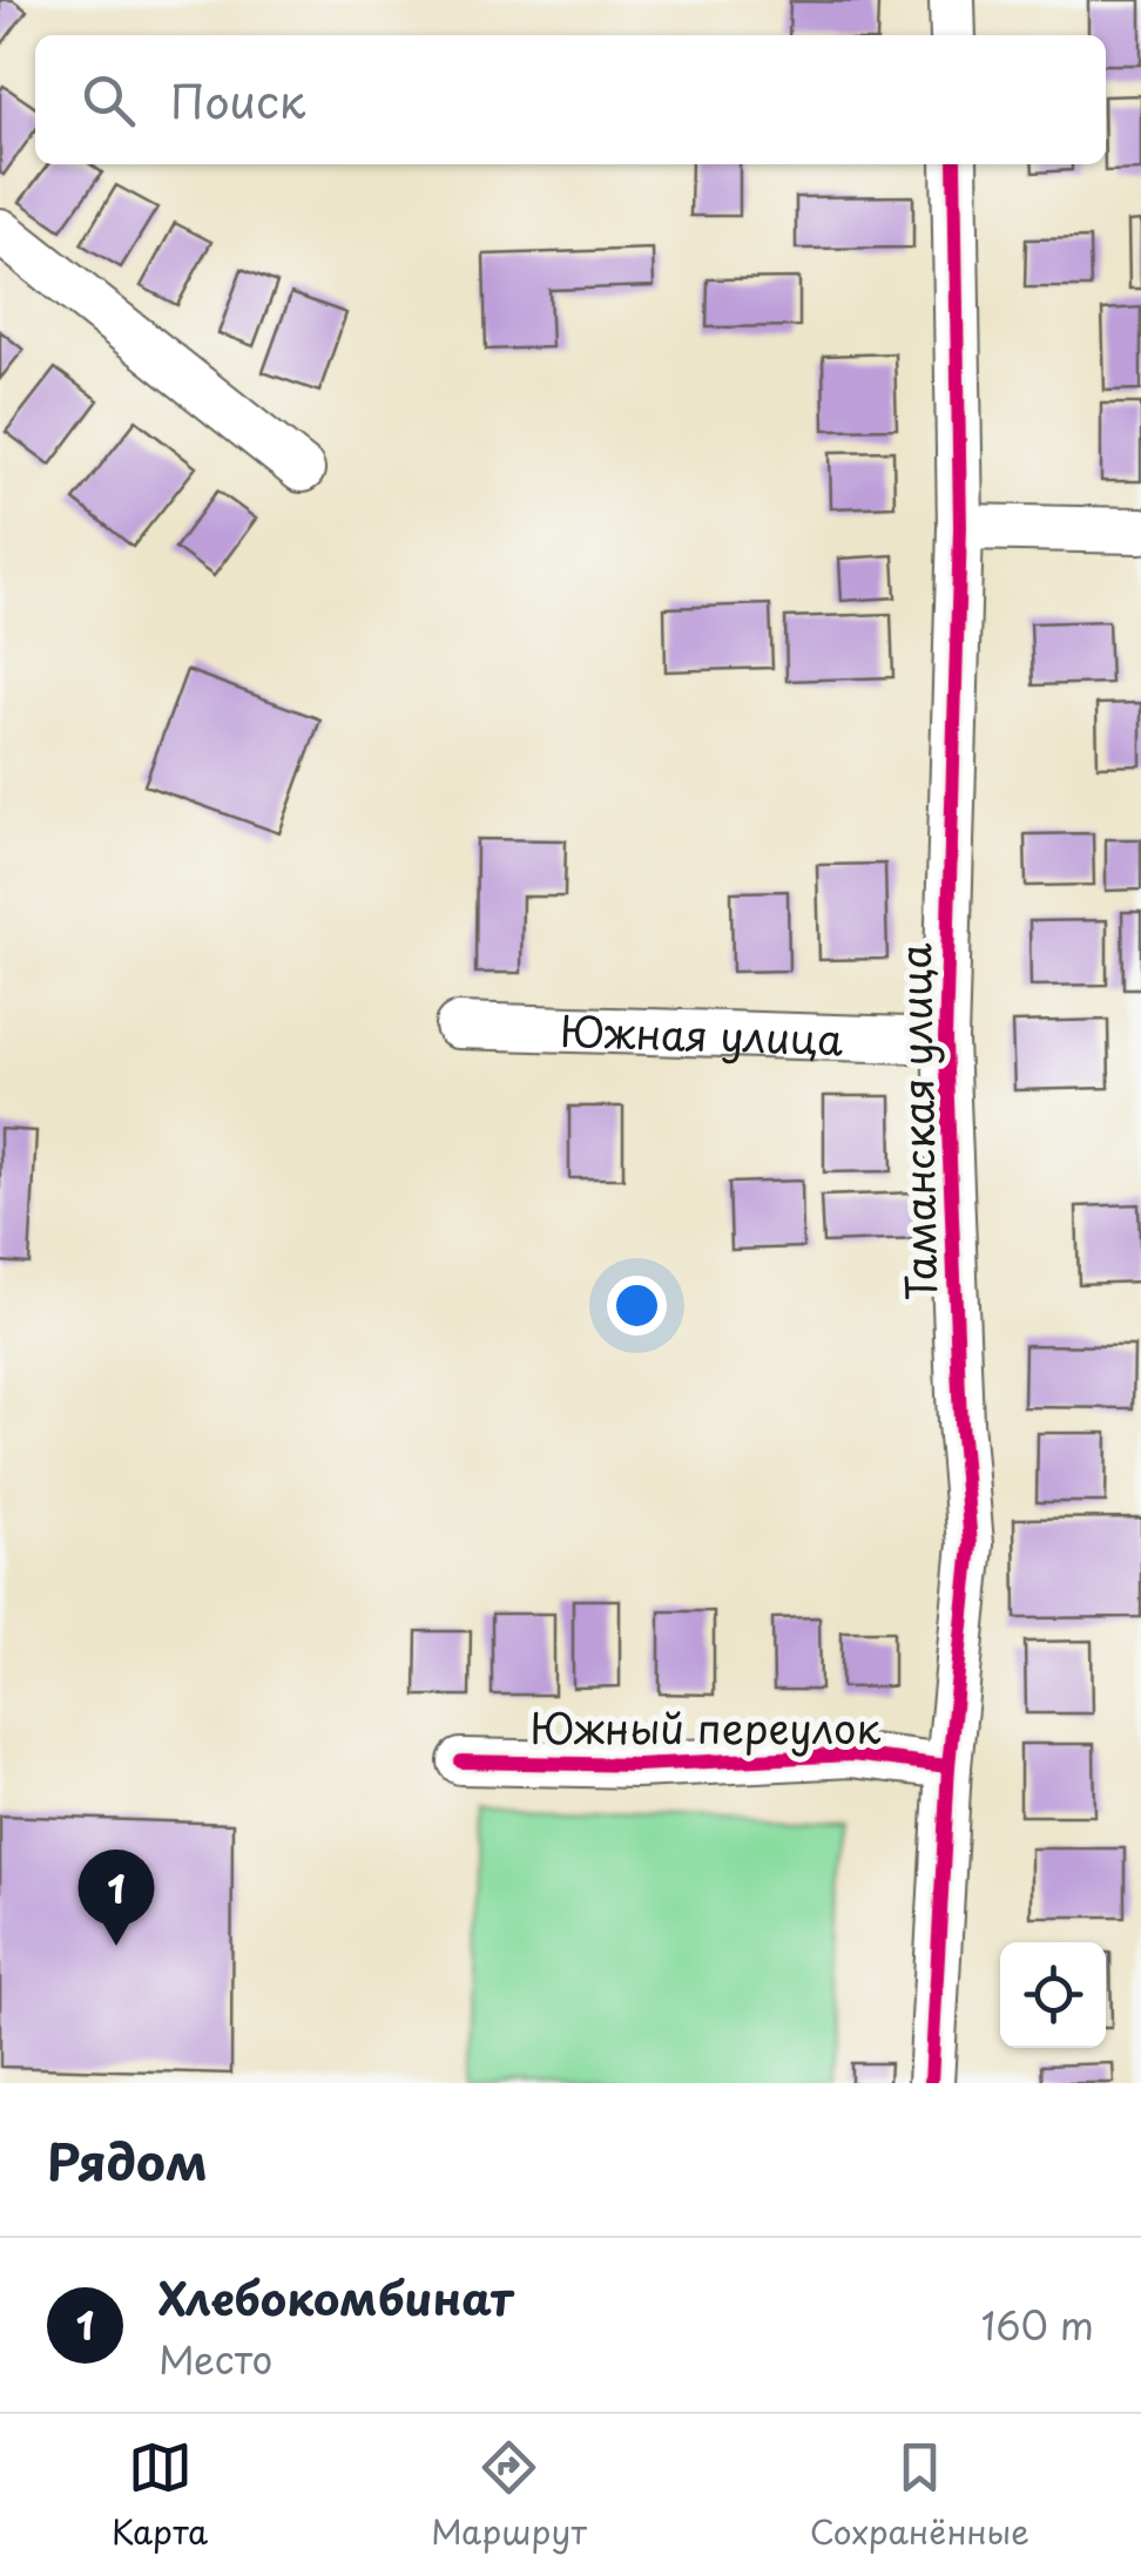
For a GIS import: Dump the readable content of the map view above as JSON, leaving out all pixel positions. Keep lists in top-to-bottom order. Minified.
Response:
{"streets":{"street":["Южная улица","Таманская улица","Южный переулок"]},"crossings":[["Южная улица","Таманская улица"],["Таманская улица","Южный переулок"]],"page":{"search":"Поиск","pins":"1","heading":"Рядом","list":[{"mark":"1","name":"Хлебокомбинат","note":"Место","value":"160 m"}],"nav":["Карта","Маршрут","Сохранённые"]}}
